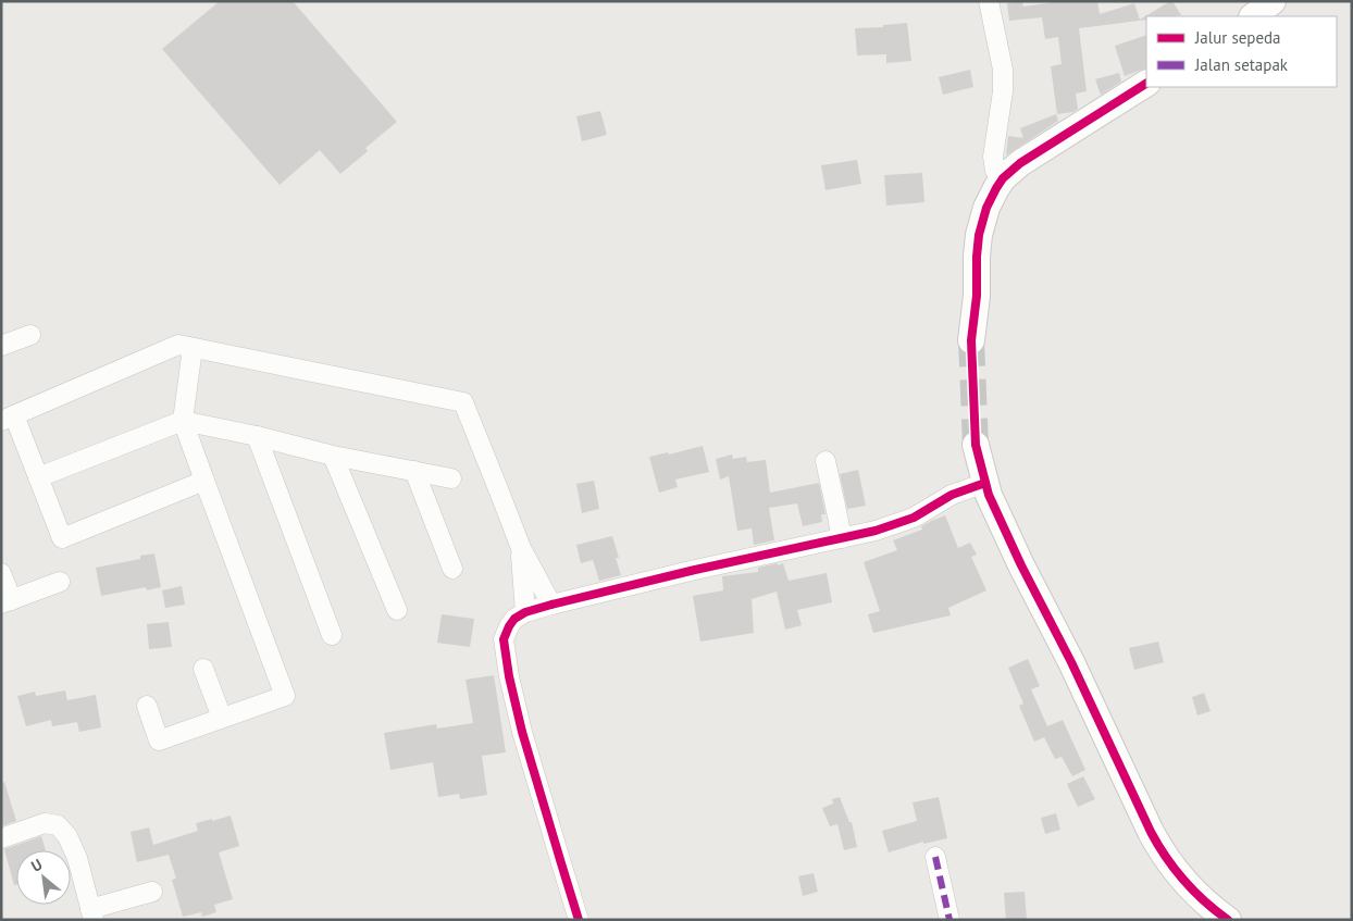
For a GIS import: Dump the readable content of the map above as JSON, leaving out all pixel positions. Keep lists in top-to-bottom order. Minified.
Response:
{"legend":["Jalur sepeda","Jalan setapak"],"north":"top left"}
